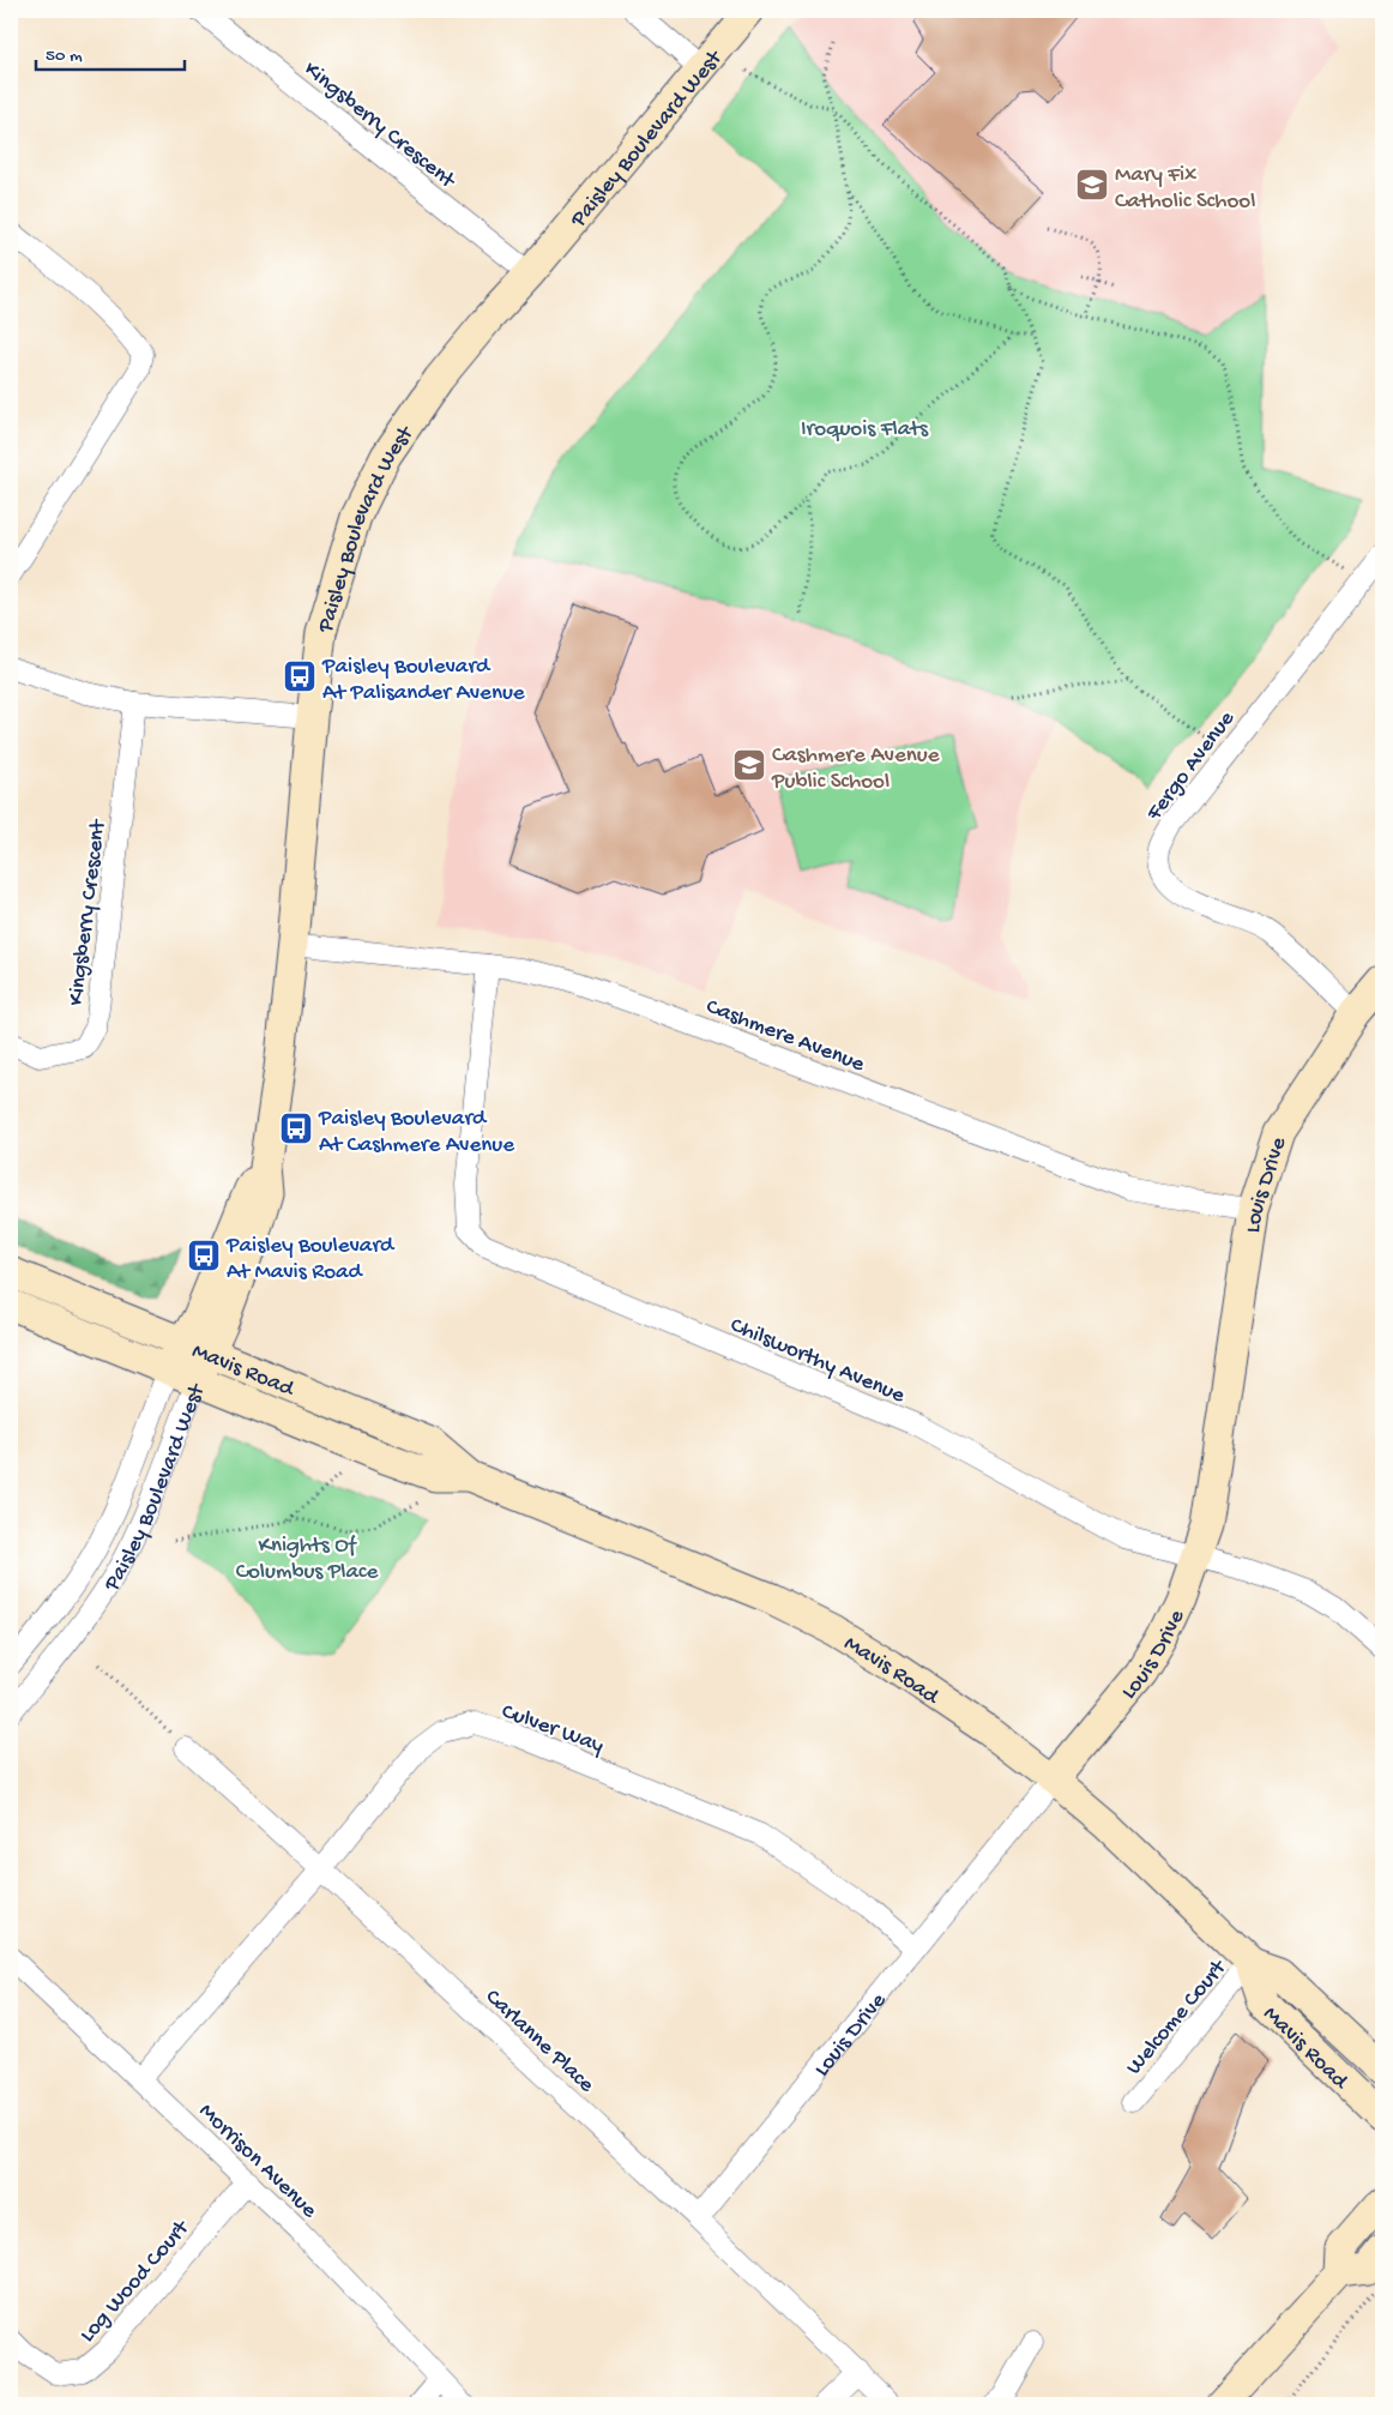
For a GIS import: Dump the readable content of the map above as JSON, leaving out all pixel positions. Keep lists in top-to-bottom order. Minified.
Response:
{"streets":{"street":["Kingsberry Crescent","Paisley Boulevard West","Fergo Avenue","Cashmere Avenue","Louis Drive","Chilsworthy Avenue","Mavis Road","Culver Way","Welcome Court","Carlanne Place","Morrison Avenue","Log Wood Court"]},"crossings":[["Kingsberry Crescent","Paisley Boulevard West"],["Paisley Boulevard West","Cashmere Avenue"],["Paisley Boulevard West","Mavis Road"],["Fergo Avenue","Louis Drive"],["Cashmere Avenue","Louis Drive"],["Cashmere Avenue","Chilsworthy Avenue"],["Louis Drive","Chilsworthy Avenue"],["Louis Drive","Mavis Road"],["Louis Drive","Culver Way"],["Louis Drive","Carlanne Place"],["Mavis Road","Welcome Court"],["Culver Way","Carlanne Place"],["Culver Way","Morrison Avenue"],["Morrison Avenue","Log Wood Court"]],"parks":["Iroquois Flats","Knights Of Columbus Place"],"places":{"school or university":["Mary Fix Catholic School","Cashmere Avenue Public School"],"bus stop":["Paisley Boulevard At Palisander Avenue","Paisley Boulevard At Cashmere Avenue","Paisley Boulevard At Mavis Road"]},"scale_bar":"50 m"}
